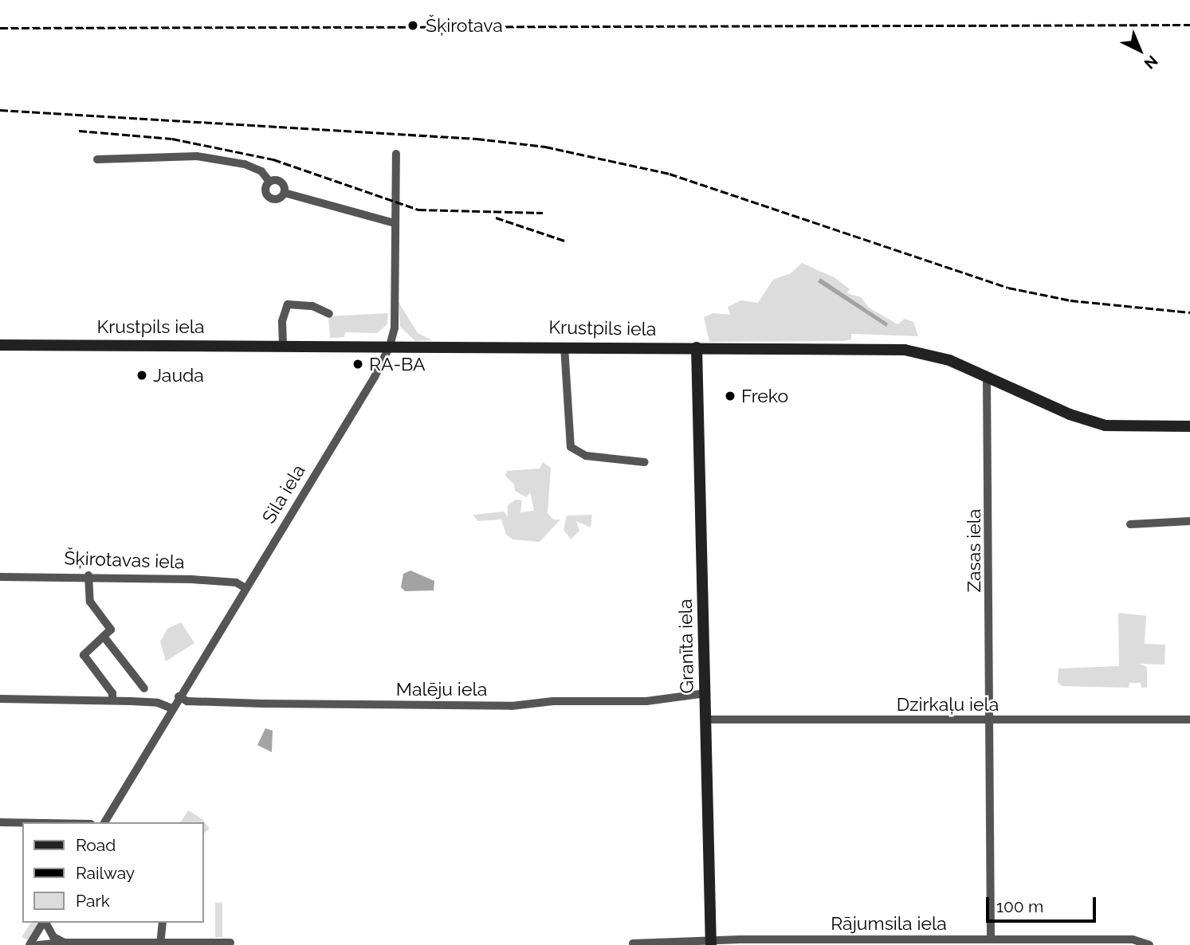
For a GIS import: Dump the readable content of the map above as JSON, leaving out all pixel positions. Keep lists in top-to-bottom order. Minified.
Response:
{"streets":{"main road":["Krustpils iela","Granīta iela"],"street":["Sila iela","Zasas iela","Šķirotavas iela","Malēju iela","Dzirkaļu iela","Rājumsila iela"]},"crossings":[["Krustpils iela","Sila iela"],["Krustpils iela","Zasas iela"],["Krustpils iela","Granīta iela"],["Sila iela","Šķirotavas iela"],["Sila iela","Malēju iela"],["Zasas iela","Dzirkaļu iela"],["Zasas iela","Rājumsila iela"],["Granīta iela","Malēju iela"],["Granīta iela","Dzirkaļu iela"],["Granīta iela","Rājumsila iela"]],"places":["Šķirotava","RA-BA","Jauda","Freko"],"legend":["Road","Railway","Park"],"scale_bar":"100 m","north":"bottom right"}
